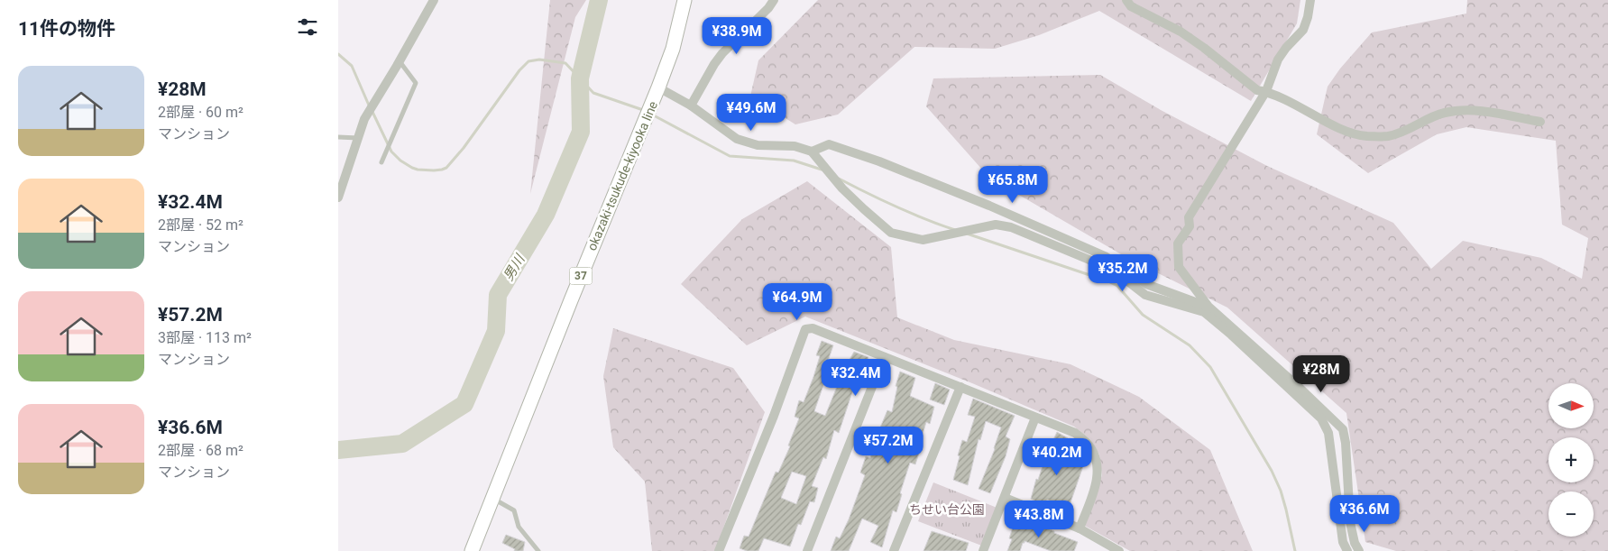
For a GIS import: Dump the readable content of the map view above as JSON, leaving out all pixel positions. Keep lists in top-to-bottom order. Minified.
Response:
{"streets":{"main road":["okazaki-tsukude-kiyooka line","37"]},"water":["男川"],"parks":["ちせい台公園"],"north":"right","page":{"heading":"11件の物件","price":["¥38.9M","¥49.6M","¥65.8M","¥35.2M","¥64.9M","¥28M","¥32.4M","¥57.2M","¥40.2M","¥36.6M","¥43.8M"],"list":[{"name":"¥28M","note":"2部屋 · 60 m² · マンション"},{"name":"¥32.4M","note":"2部屋 · 52 m² · マンション"},{"name":"¥57.2M","note":"3部屋 · 113 m² · マンション"},{"name":"¥36.6M","note":"2部屋 · 68 m² · マンション"}],"map_buttons":["+","−"]}}
